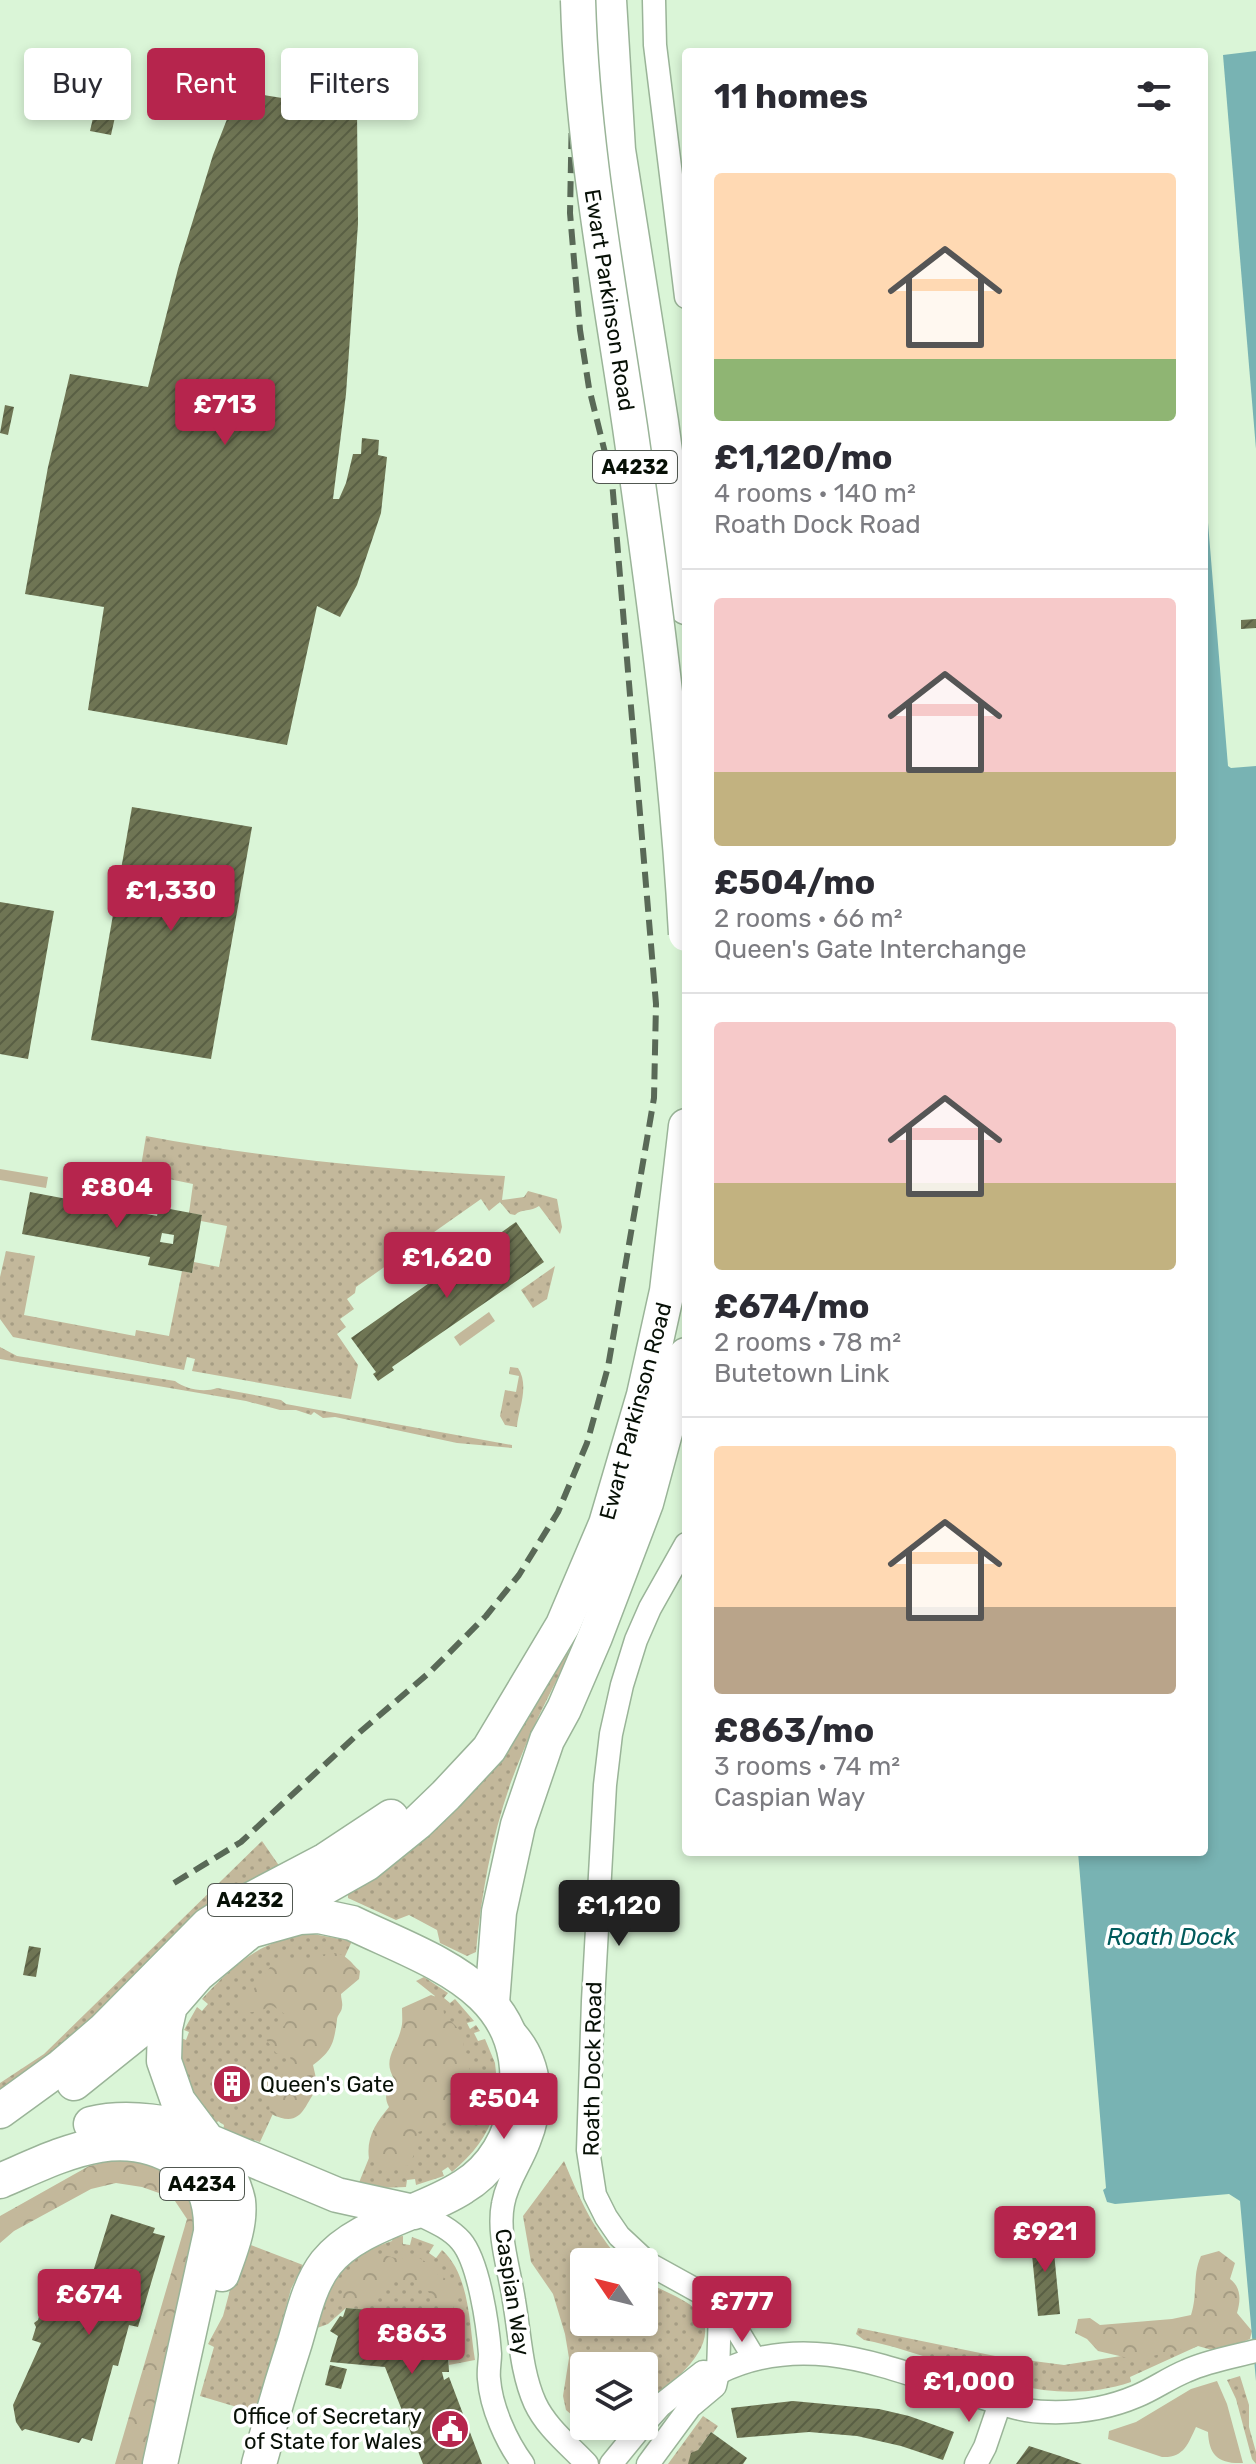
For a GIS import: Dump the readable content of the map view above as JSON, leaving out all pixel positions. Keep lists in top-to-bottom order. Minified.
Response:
{"streets":{"main road":["Ewart Parkinson Road","A4232","A4234"],"street":["Roath Dock Road","Caspian Way"]},"crossings":[["Ewart Parkinson Road","A4232"],["Ewart Parkinson Road","Caspian Way"]],"water":["Roath Dock"],"places":{"building":["Queen's Gate"],"public building":["Office of Secretary of State for Wales"]},"north":"top left","page":{"chip":["Buy","Rent","Filters"],"heading":"11 homes","list":[{"name":"£1,120/mo","note":"4 rooms · 140 m² · Roath Dock Road"},{"name":"£504/mo","note":"2 rooms · 66 m² · Queen's Gate Interchange"},{"name":"£674/mo","note":"2 rooms · 78 m² · Butetown Link"},{"name":"£863/mo","note":"3 rooms · 74 m² · Caspian Way"}],"price":["£713","£1,330","£804","£1,620","£1,120","£504","£921","£674","£777","£863","£1,000"]}}
